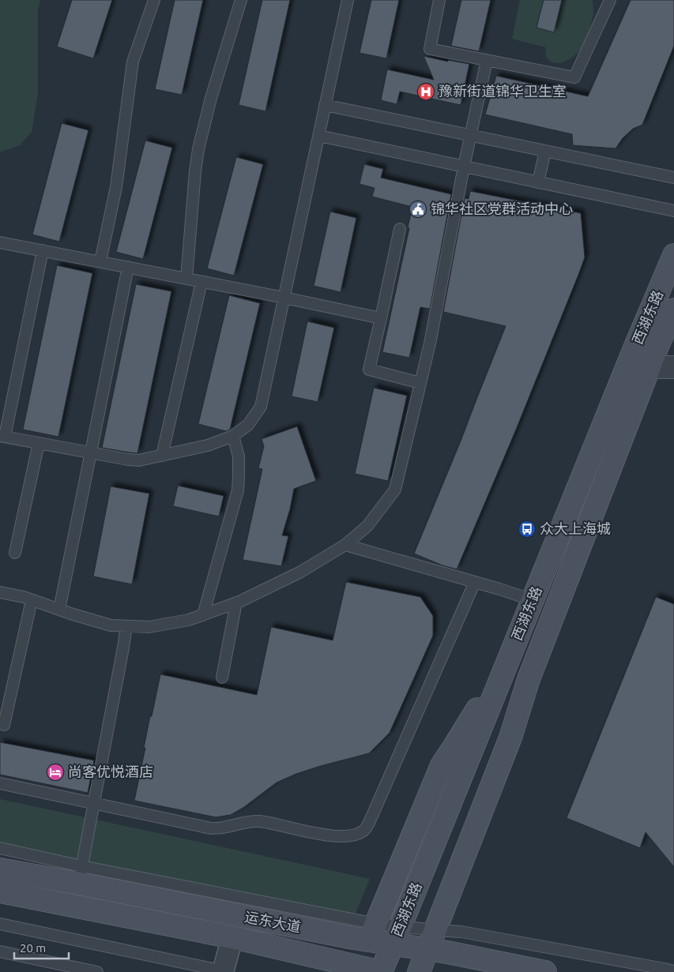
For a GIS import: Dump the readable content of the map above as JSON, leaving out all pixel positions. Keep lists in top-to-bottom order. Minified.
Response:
{"streets":{"main road":["西湖东路","运东大道"]},"crossings":[["西湖东路","运东大道"]],"places":{"hospital":["豫新街道锦华卫生室"],"public building":["锦华社区党群活动中心"],"bus stop":["众大上海城"],"hotel":["尚客优悦酒店"]},"scale_bar":"20 m"}
